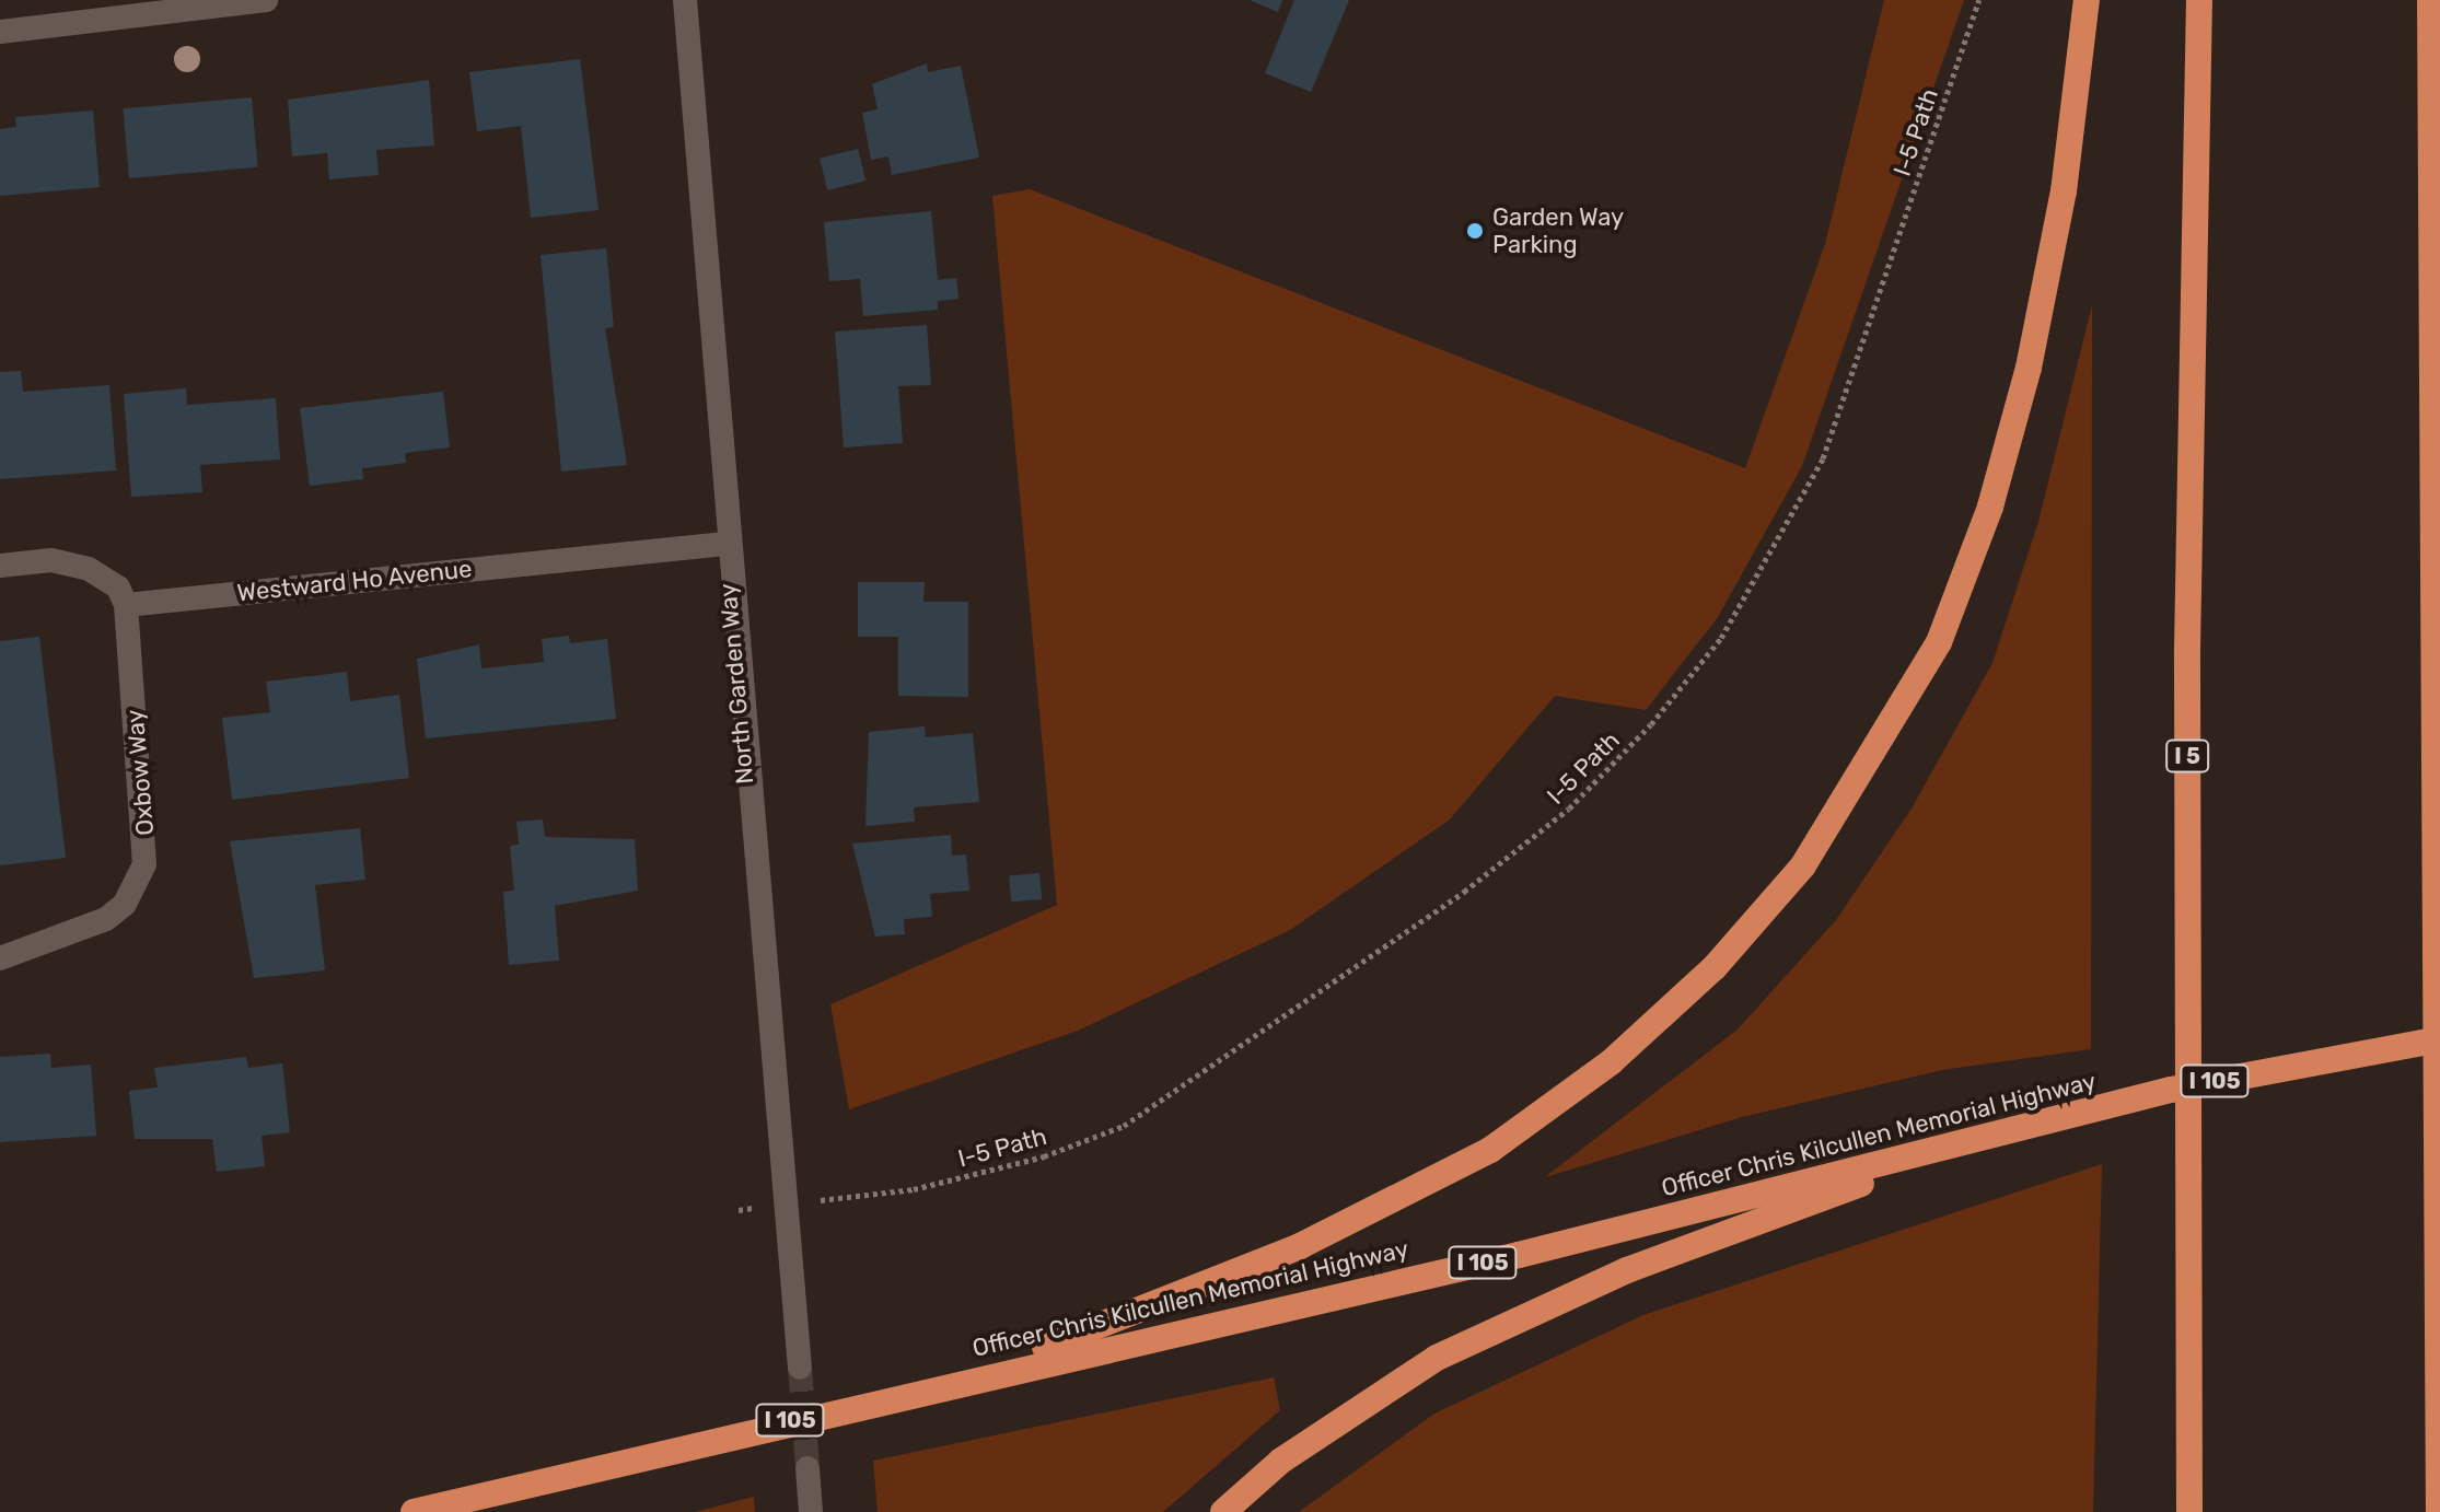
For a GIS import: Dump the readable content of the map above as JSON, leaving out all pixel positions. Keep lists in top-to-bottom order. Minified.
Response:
{"streets":{"highway":["I 5","I 105","Officer Chris Kilcullen Memorial Highway"],"street":["Westward Ho Avenue","North Garden Way","Oxbow Way"],"path":["I-5 Path"]},"crossings":[["Westward Ho Avenue","North Garden Way"],["Westward Ho Avenue","Oxbow Way"]],"places":["Garden Way Parking"]}
